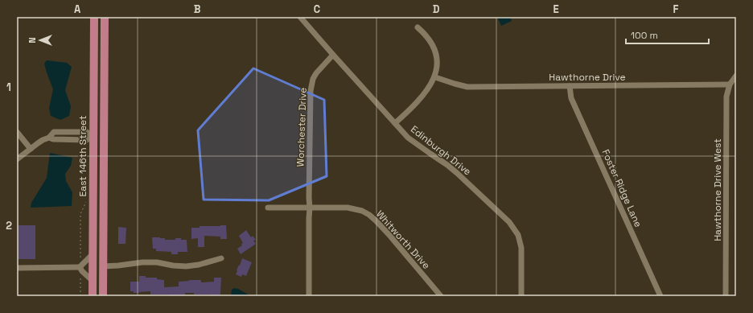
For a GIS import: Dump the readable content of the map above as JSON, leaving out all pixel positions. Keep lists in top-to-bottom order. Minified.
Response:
{"streets":{"main road":["East 146th Street"],"street":["Hawthorne Drive","Worchester Drive","Edinburgh Drive","Foster Ridge Lane","Hawthorne Drive West","Whitworth Drive"]},"crossings":[["Hawthorne Drive","Foster Ridge Lane"],["Hawthorne Drive","Hawthorne Drive West"],["Worchester Drive","Edinburgh Drive"],["Worchester Drive","Whitworth Drive"]],"scale_bar":"100 m","north":"left","grid":{"columns":["A","B","C","D","E","F"],"rows":["1","2"]}}
